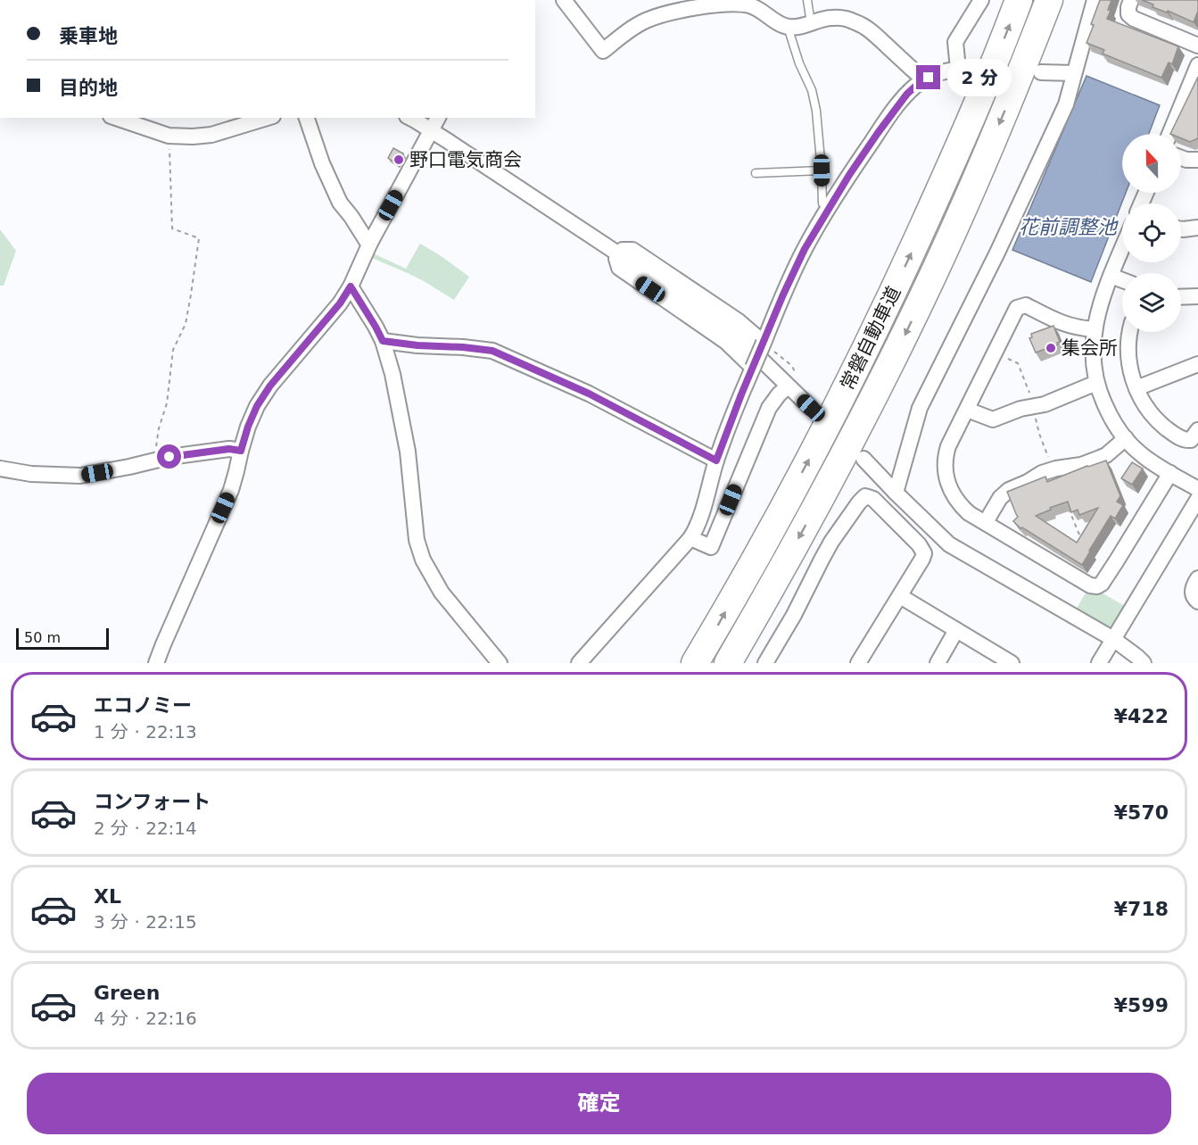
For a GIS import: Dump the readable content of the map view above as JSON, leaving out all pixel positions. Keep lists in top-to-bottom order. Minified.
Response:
{"streets":{"highway":["常磐自動車道"]},"water":["花前調整池"],"places":["野口電気商会","集会所"],"scale_bar":"50 m","north":"top","page":{"banner":["乗車地","目的地"],"bubble":"2 分","scale":"50 m","list":[{"name":"エコノミー","note":"1 分 · 22:13","value":"¥422"},{"name":"コンフォート","note":"2 分 · 22:14","value":"¥570"},{"name":"XL","note":"3 分 · 22:15","value":"¥718"},{"name":"Green","note":"4 分 · 22:16","value":"¥599"}],"buttons":"確定"}}
